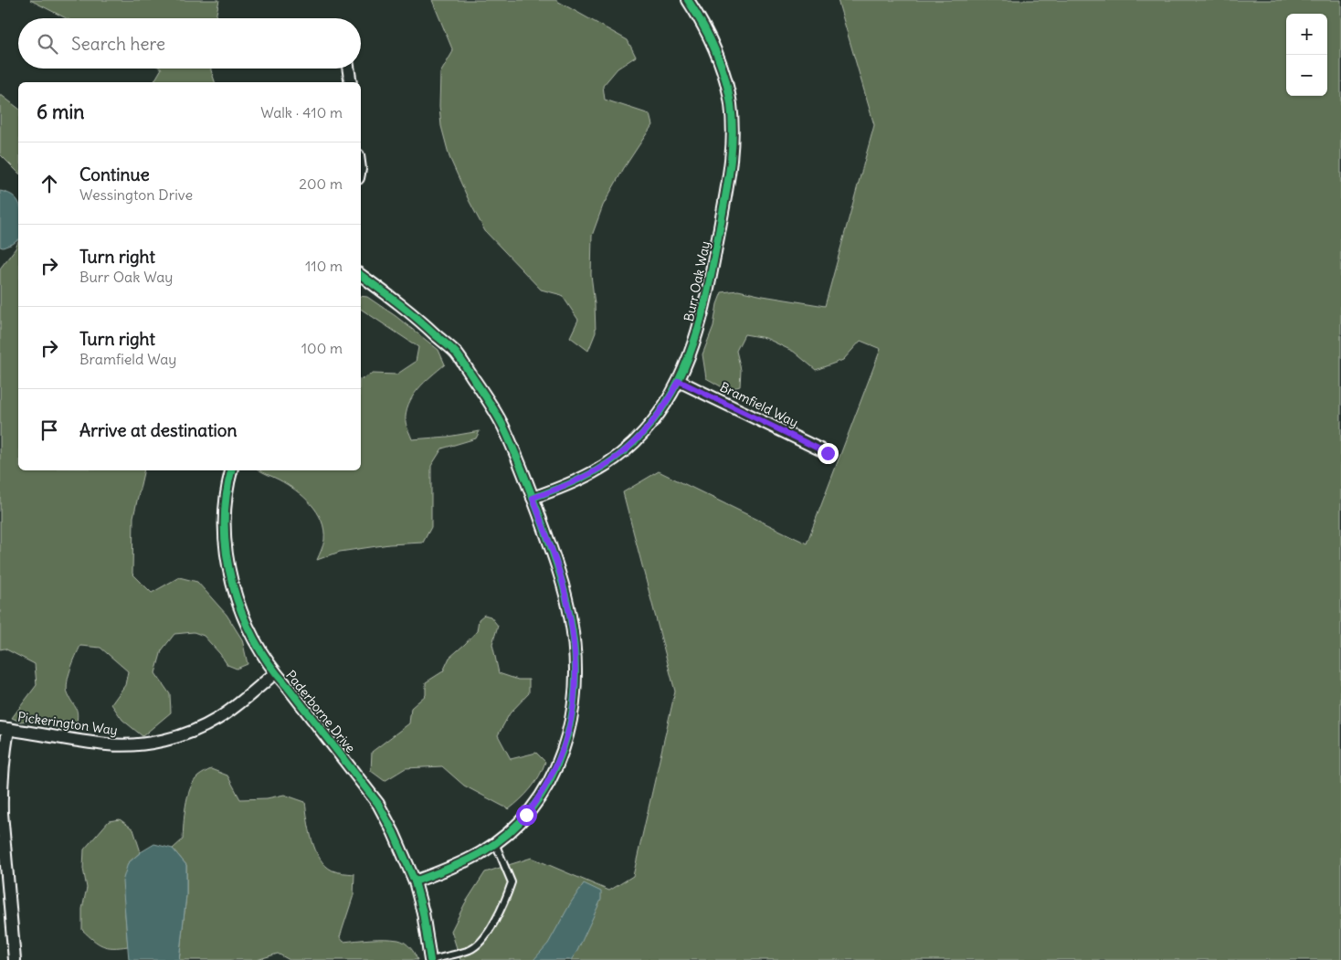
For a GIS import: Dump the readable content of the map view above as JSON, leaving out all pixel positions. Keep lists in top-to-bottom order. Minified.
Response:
{"streets":{"street":["Burr Oak Way","Bramfield Way","Paderborne Drive","Pickerington Way"]},"crossings":[["Burr Oak Way","Bramfield Way"],["Paderborne Drive","Pickerington Way"]],"page":{"map_buttons":["+","−"],"search":"Search here","heading":["6 min","Walk · 410 m"],"list":[["Continue","Wessington Drive","200 m"],["Turn right","Burr Oak Way","110 m"],["Turn right","Bramfield Way","100 m"],"Arrive at destination"]}}
